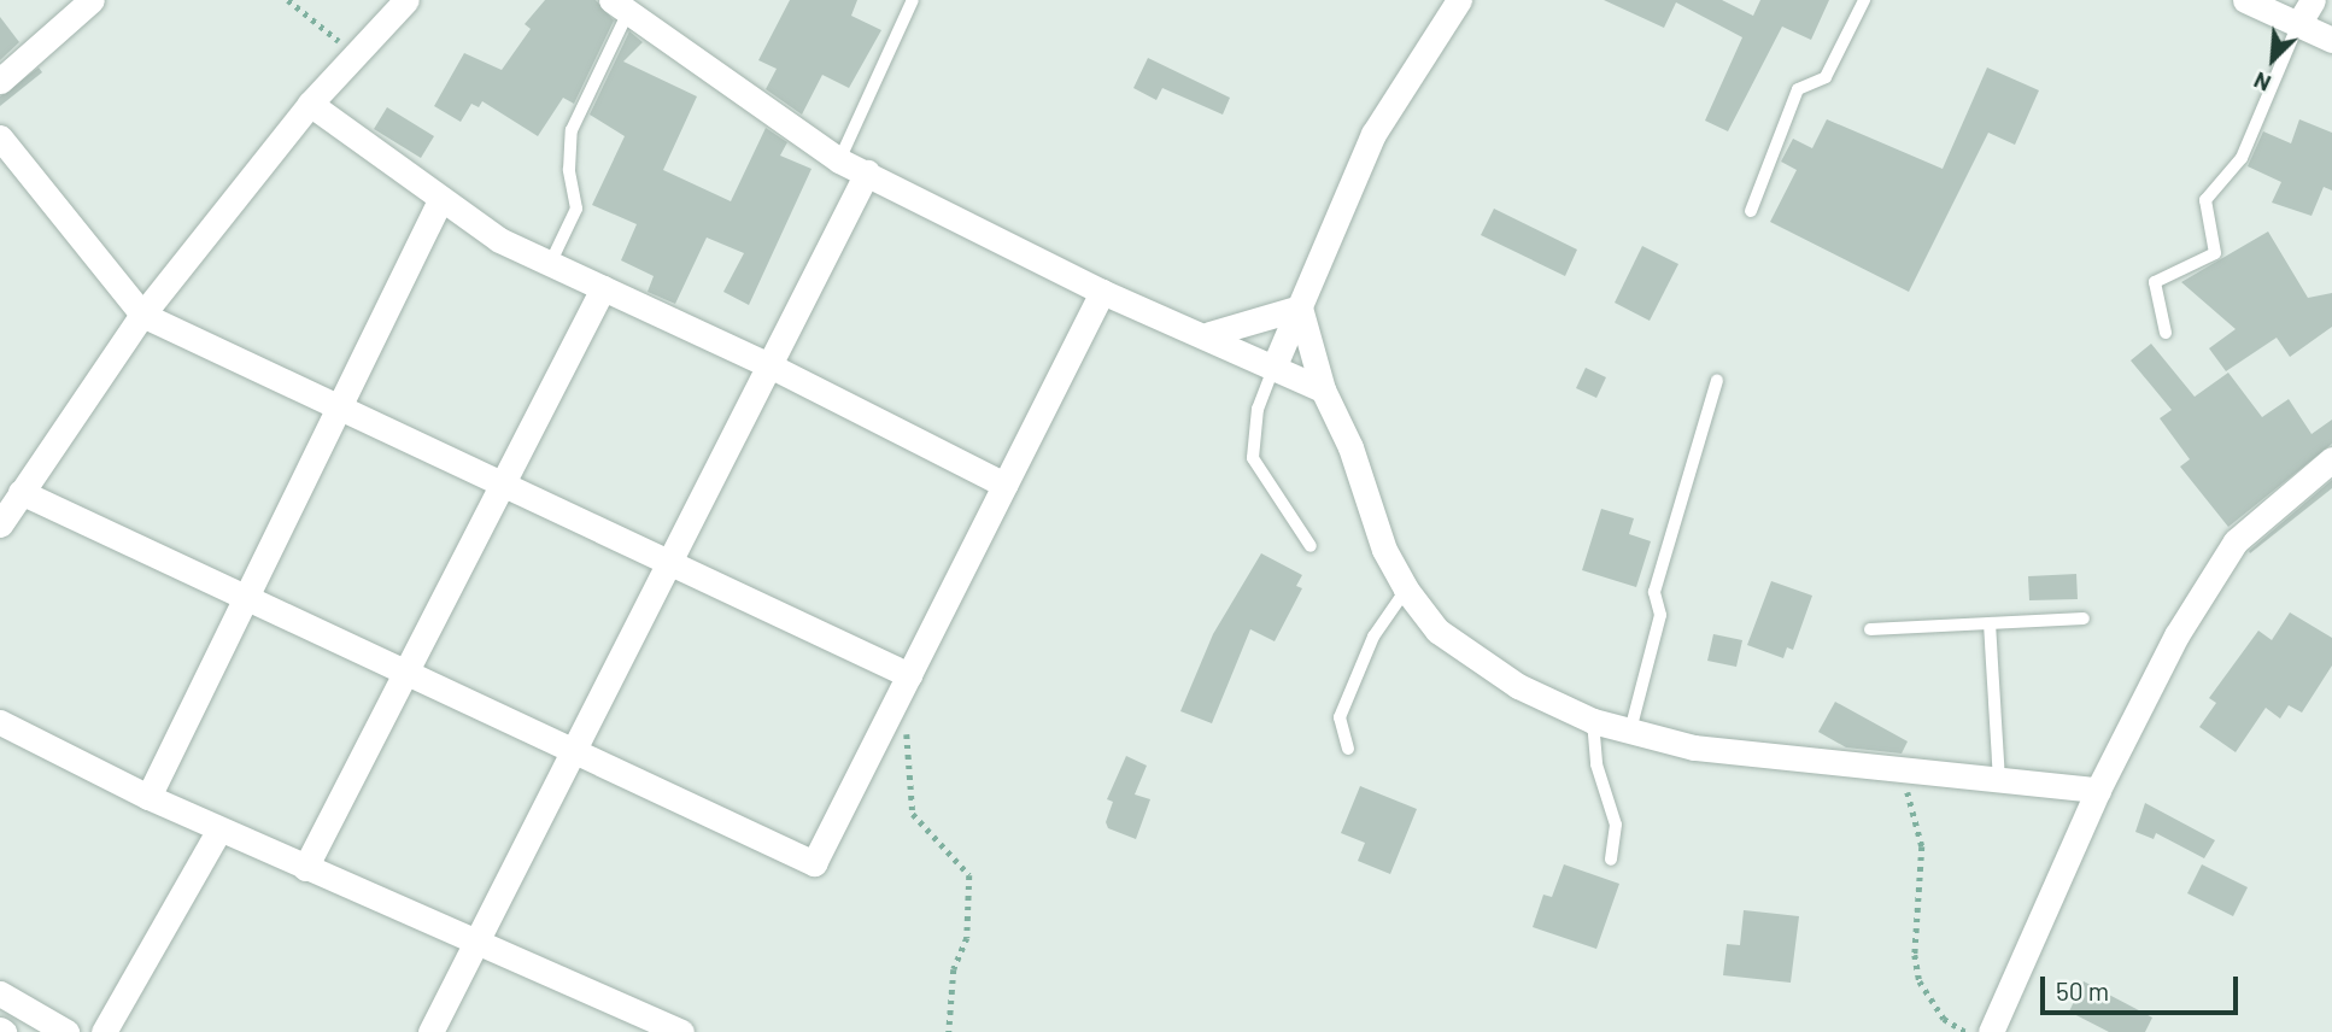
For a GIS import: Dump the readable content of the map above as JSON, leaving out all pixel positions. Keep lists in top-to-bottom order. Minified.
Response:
{"scale_bar":"50 m","north":"bottom left"}
